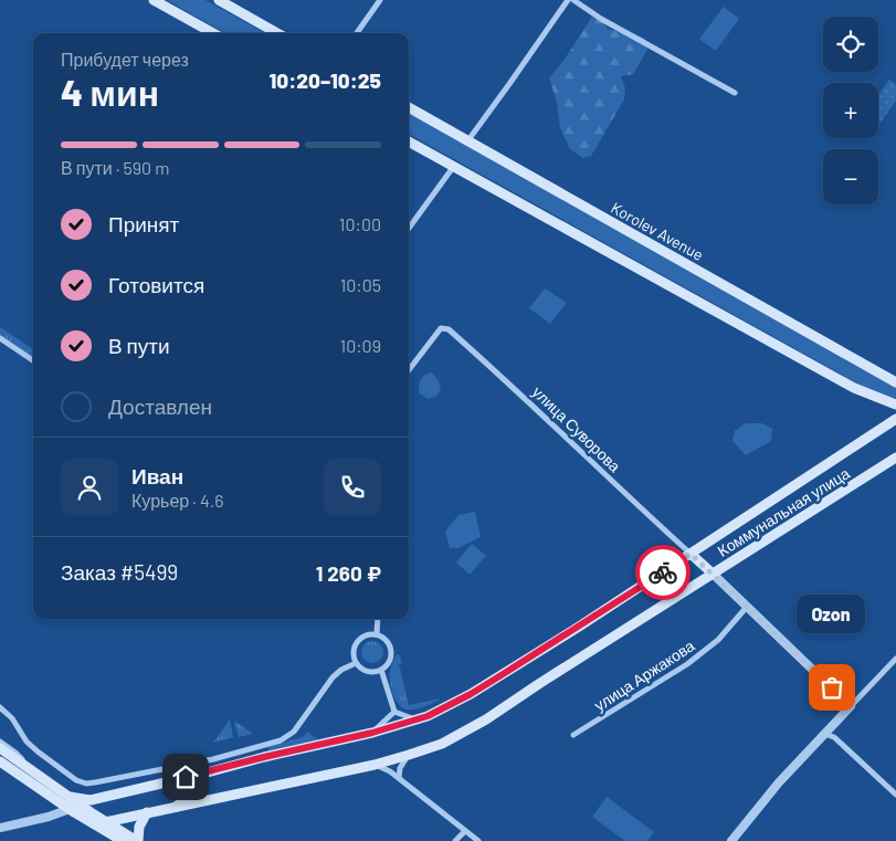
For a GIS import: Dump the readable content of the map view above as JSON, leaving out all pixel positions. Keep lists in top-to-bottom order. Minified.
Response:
{"streets":{"main road":["Korolev Avenue","Коммунальная улица"],"street":["улица Суворова","улица Аржакова"]},"crossings":[["улица Суворова","Коммунальная улица"]],"places":["Ozon"],"page":{"map_buttons":["+","−"],"heading":["4 мин","Прибудет через","10:20–10:25"],"panel":["Иван","Курьер · 4.6","Заказ #5499","1 260 ₽"],"bar":"В пути · 590 m","list":[["Принят","10:00"],["Готовится","10:05"],["В пути","10:09"],"Доставлен"],"bubble":"Ozon"}}
